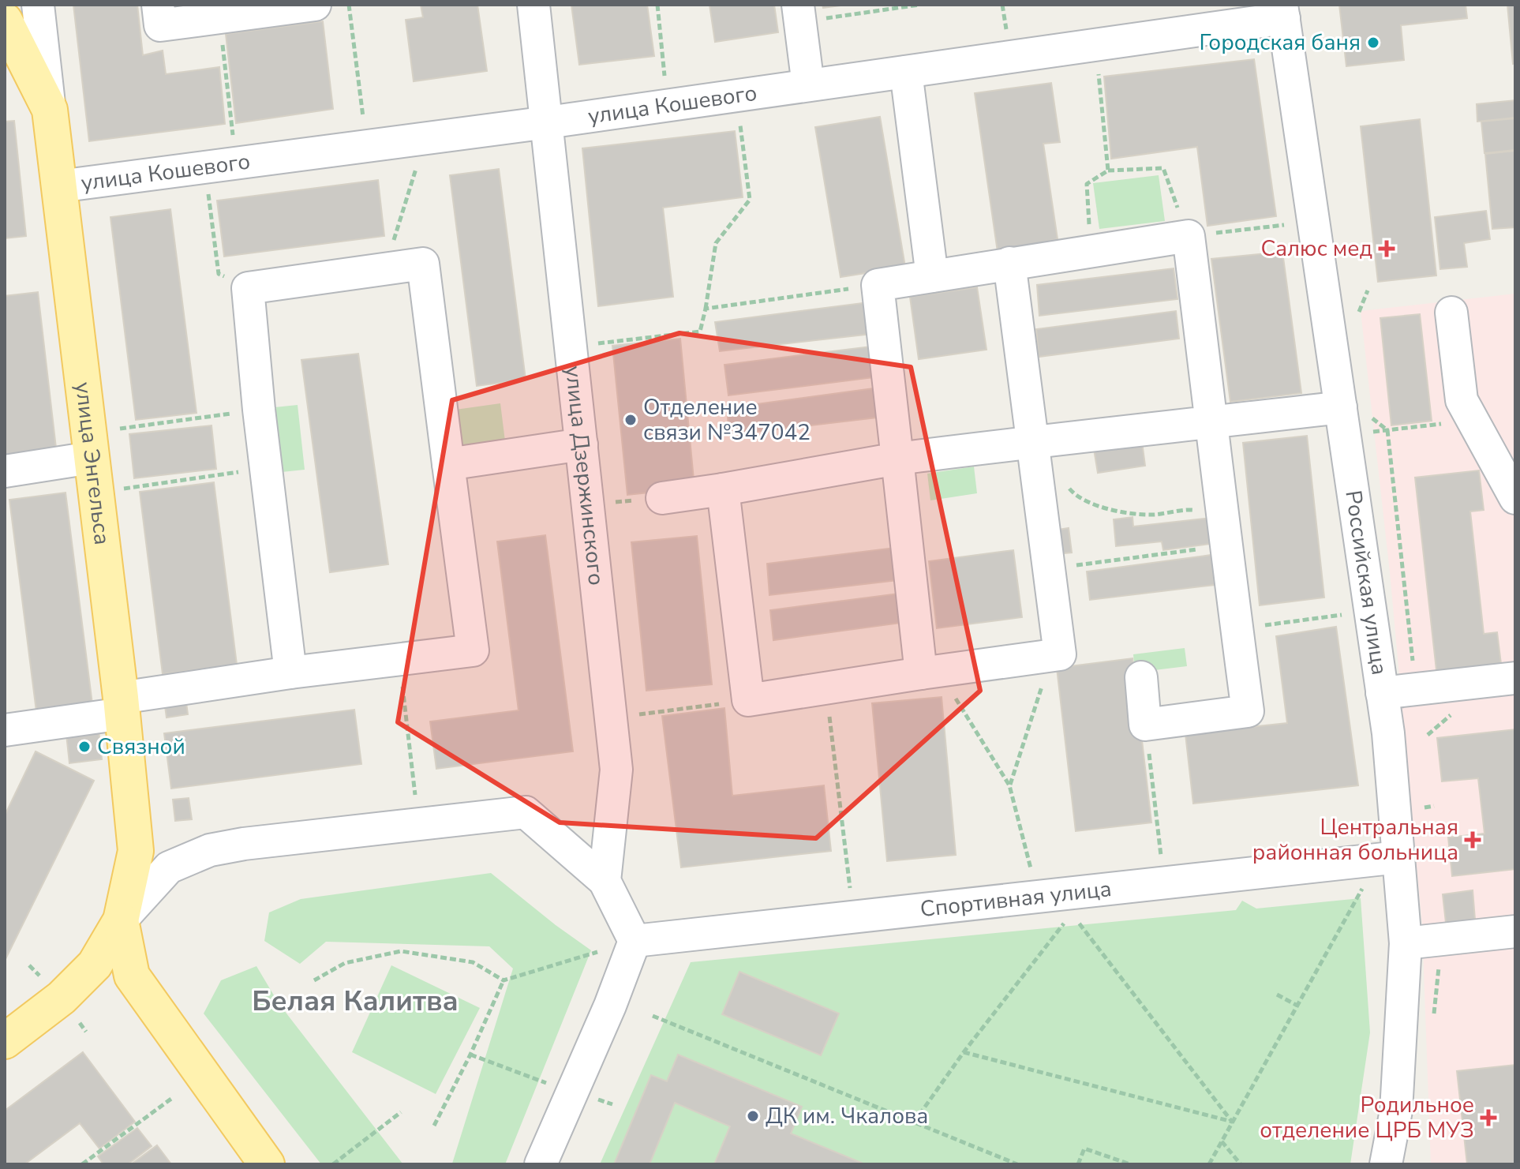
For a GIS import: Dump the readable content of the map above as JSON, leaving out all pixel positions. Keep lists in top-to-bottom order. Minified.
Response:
{"streets":{"main road":["улица Энгельса"],"street":["улица Кошевого","улица Дзержинского","Российская улица","Спортивная улица"]},"crossings":[["улица Кошевого","улица Энгельса"],["улица Кошевого","улица Дзержинского"],["улица Кошевого","Российская улица"],["Российская улица","Спортивная улица"]],"districts":["Белая Калитва"],"places":{"other":["Городская баня","Отделение связи №347042","Связной","ДК им. Чкалова"],"health":["Салюc мед","Центральная районная больница","Родильное отделение ЦРБ МУЗ"]}}
